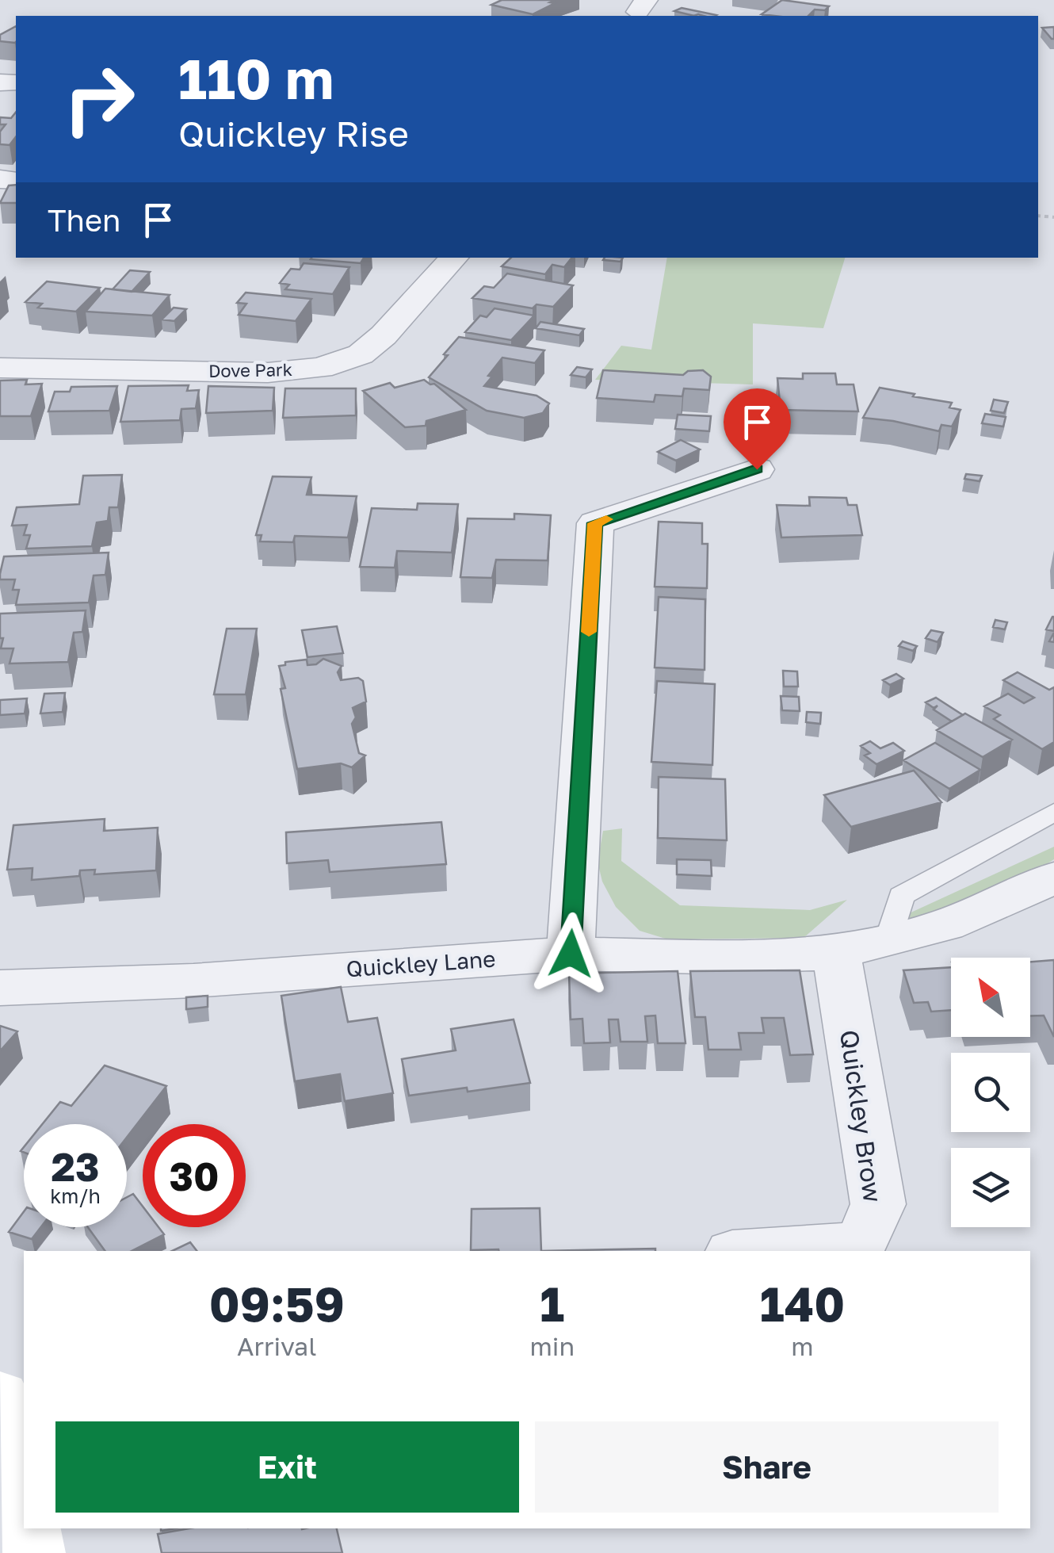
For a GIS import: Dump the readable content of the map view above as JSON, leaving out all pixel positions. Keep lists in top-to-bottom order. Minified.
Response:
{"streets":{"street":["Dove Park","Quickley Lane","Quickley Brow"]},"crossings":[["Quickley Lane","Quickley Brow"]],"north":"top left","page":{"turn":["110 m","Quickley Rise"],"then":"Then","speed":"23 km/h","limit":"30","eta":["09:59","Arrival","1","min","140","m"],"buttons":["Exit","Share"]}}
